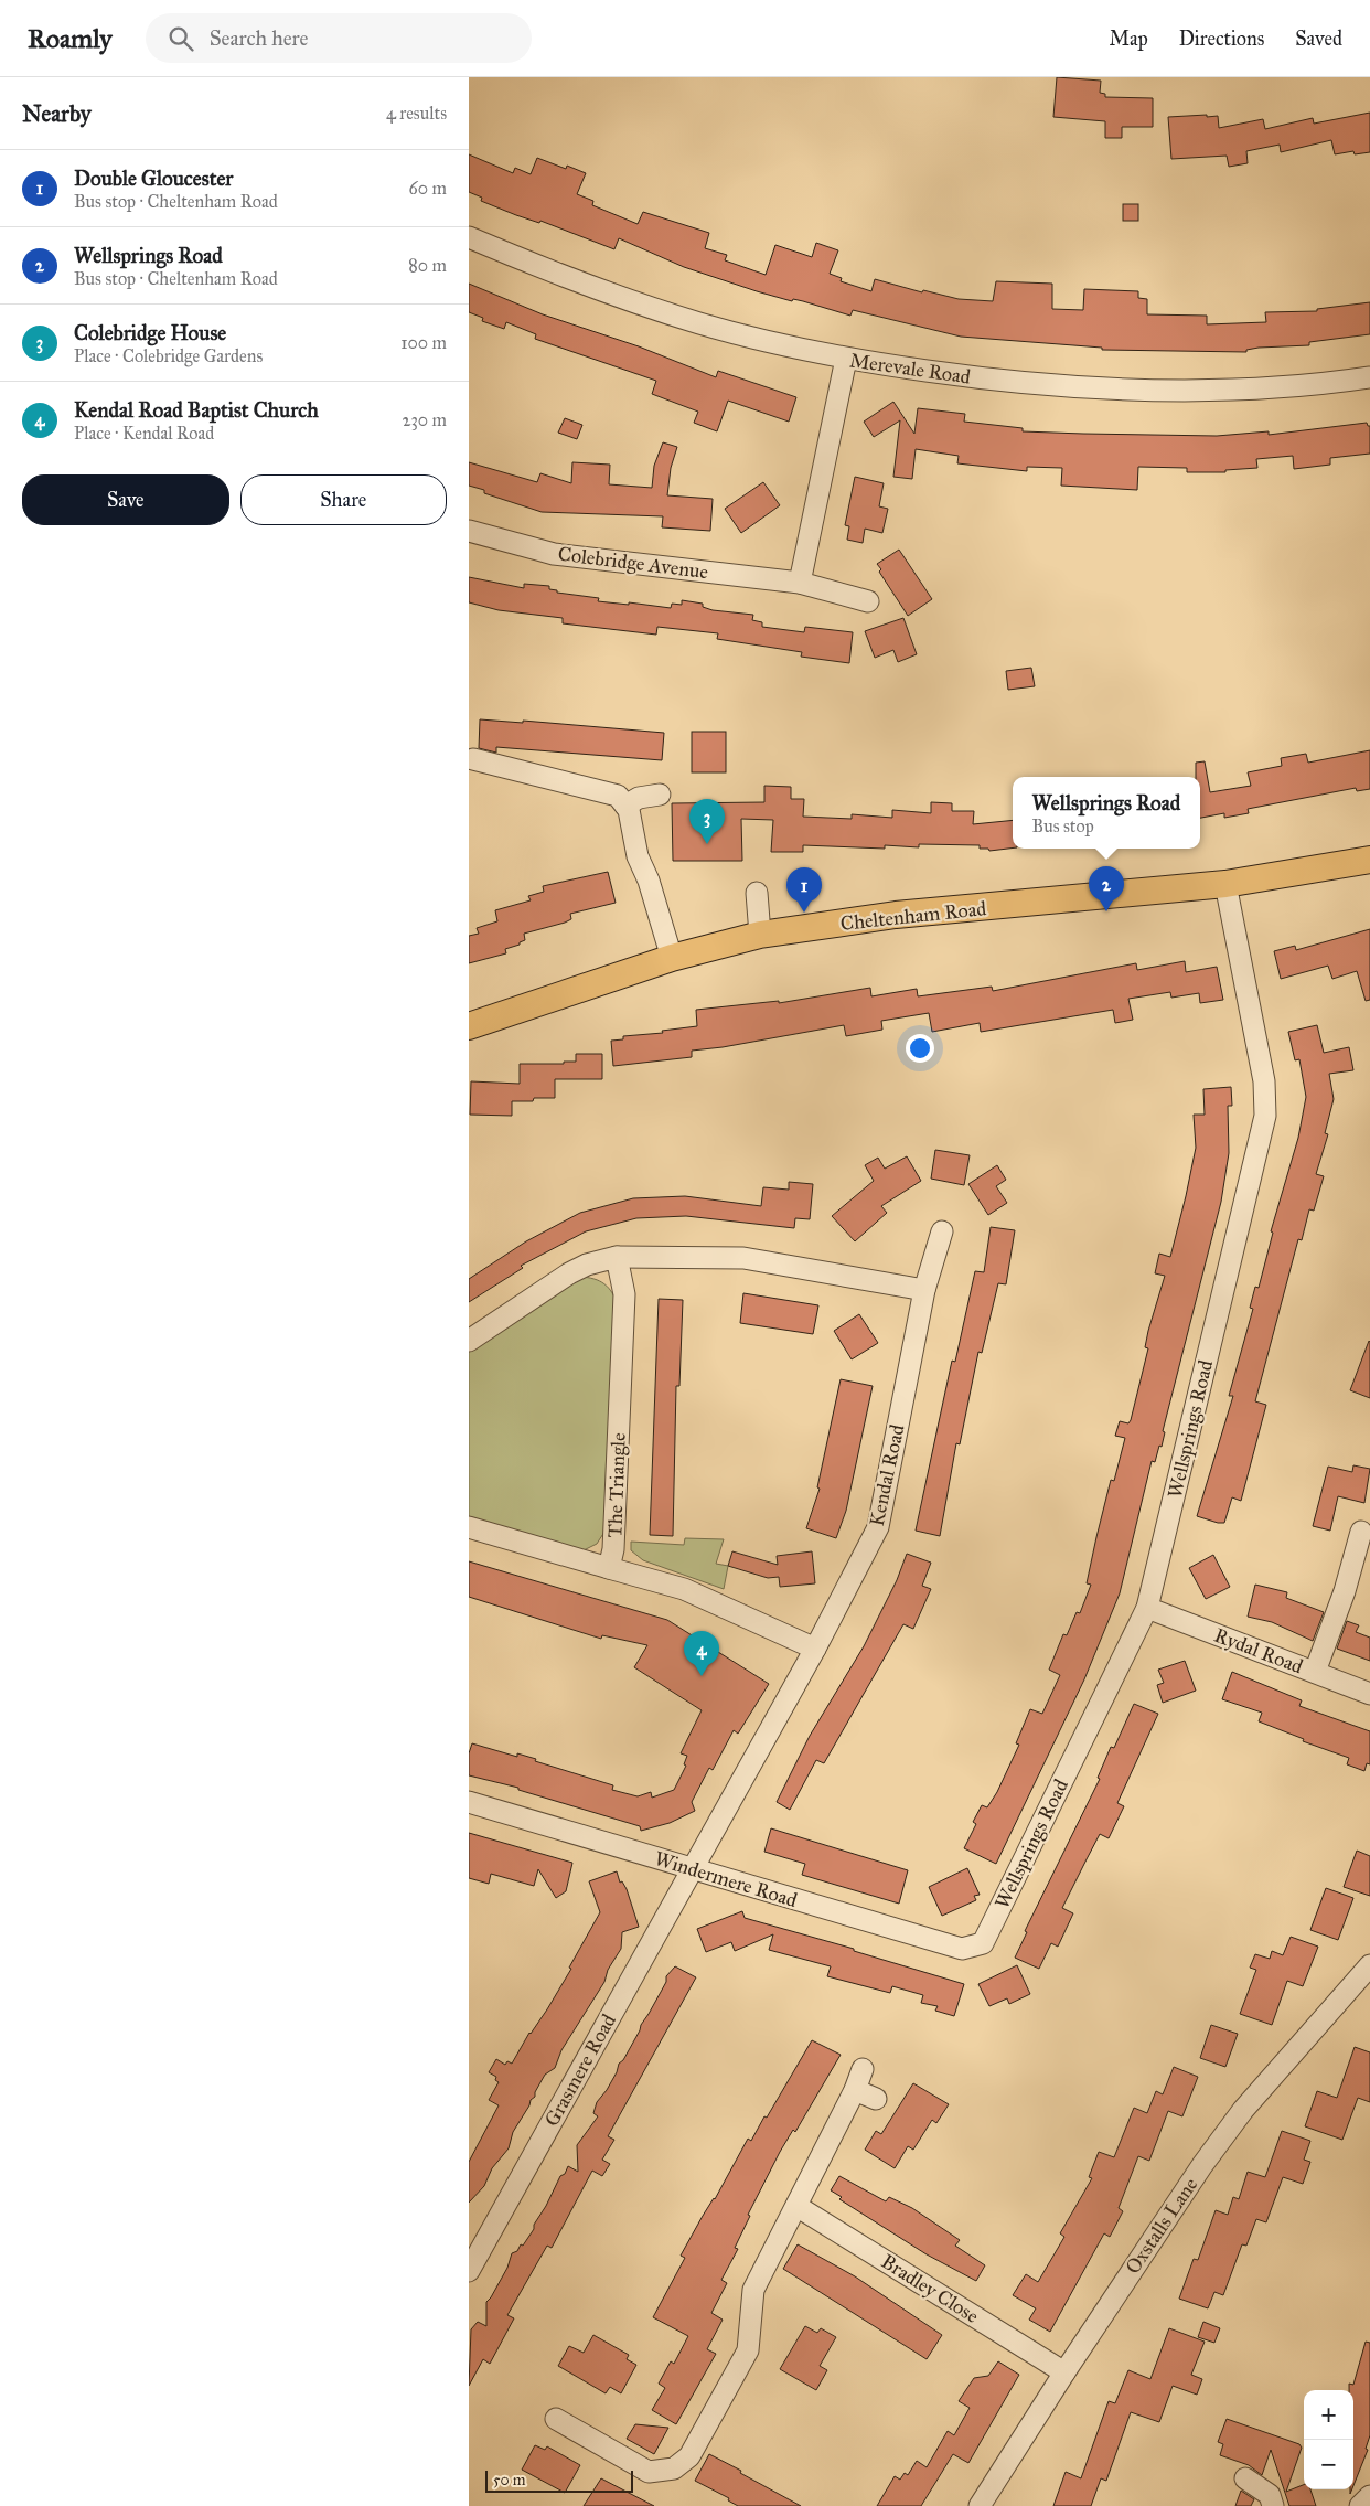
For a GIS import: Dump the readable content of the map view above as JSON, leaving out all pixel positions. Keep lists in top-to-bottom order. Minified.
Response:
{"streets":{"main road":["Cheltenham Road"],"street":["Merevale Road","Colebridge Avenue","Wellsprings Road","Kendal Road","The Triangle","Rydal Road","Windermere Road","Grasmere Road","Oxstalls Lane","Bradley Close"]},"crossings":[["Cheltenham Road","Wellsprings Road"],["Wellsprings Road","Rydal Road"],["Wellsprings Road","Windermere Road"],["Kendal Road","Windermere Road"],["Kendal Road","Grasmere Road"],["Windermere Road","Grasmere Road"],["Oxstalls Lane","Bradley Close"]],"scale_bar":"50 m","page":{"header":"Roamly","search":"Search here","nav":["Map","Directions","Saved"],"heading":["Nearby","4 results"],"list":[{"mark":"1","name":"Double Gloucester","note":"Bus stop · Cheltenham Road","value":"60 m"},{"mark":"2","name":"Wellsprings Road","note":"Bus stop · Cheltenham Road","value":"80 m"},{"mark":"3","name":"Colebridge House","note":"Place · Colebridge Gardens","value":"100 m"},{"mark":"4","name":"Kendal Road Baptist Church","note":"Place · Kendal Road","value":"230 m"}],"buttons":["Save","Share"],"popup":["Wellsprings Road","Bus stop"],"pins":["3","2","1","4"],"map_buttons":["+","−"],"scale":"50 m"}}
